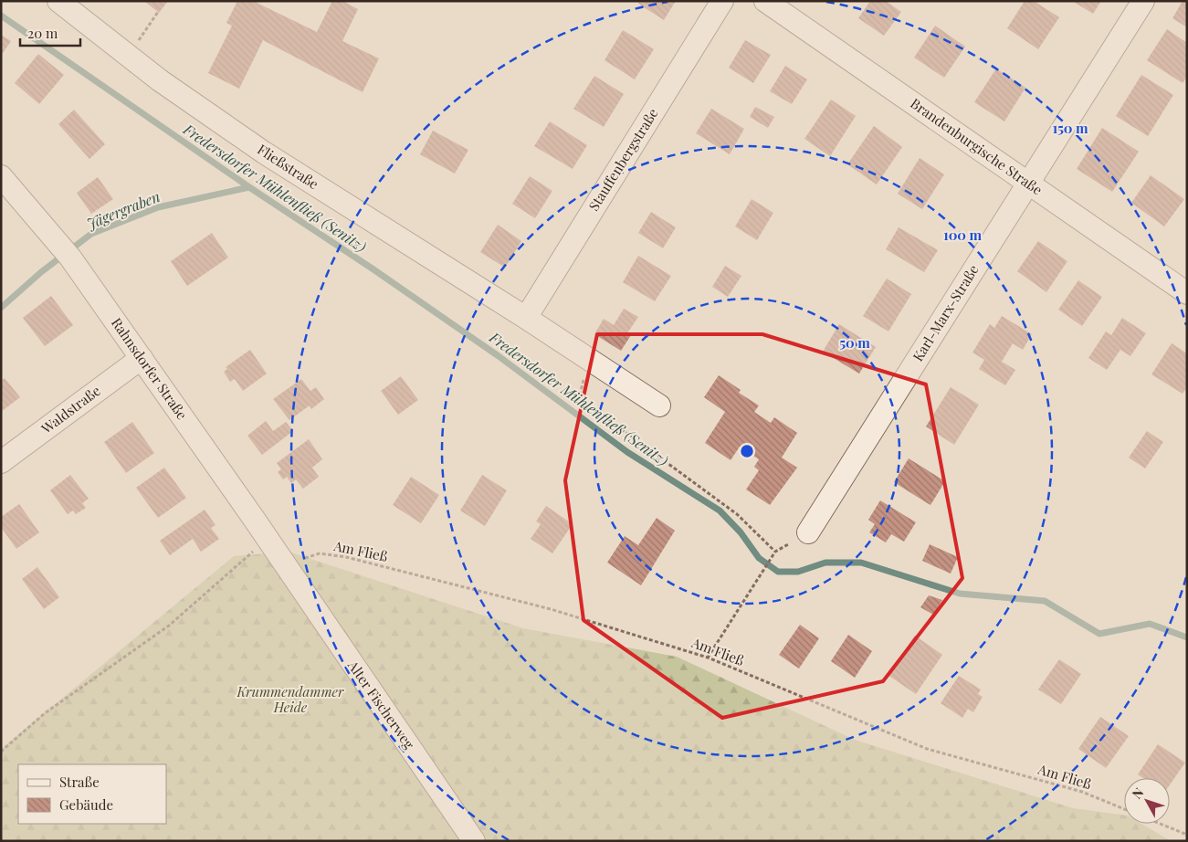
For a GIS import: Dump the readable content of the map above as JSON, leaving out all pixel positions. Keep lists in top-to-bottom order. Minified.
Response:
{"streets":{"street":["Brandenburgische Straße","Stauffenbergstraße","Fließstraße","Karl-Marx-Straße","Rahnsdorfer Straße","Waldstraße","Alter Fischerweg"],"path":["Am Fließ"]},"crossings":[["Brandenburgische Straße","Karl-Marx-Straße"],["Stauffenbergstraße","Fließstraße"],["Rahnsdorfer Straße","Waldstraße"],["Rahnsdorfer Straße","Am Fließ"],["Rahnsdorfer Straße","Alter Fischerweg"],["Am Fließ","Alter Fischerweg"]],"water":["Fredersdorfer Mühlenfließ (Senitz)","Jägergraben"],"parks":["Krummendammer Heide"],"legend":["Straße","Gebäude"],"scale_bar":"20 m","north":"top left","rings":["150 m","100 m","50 m"]}
